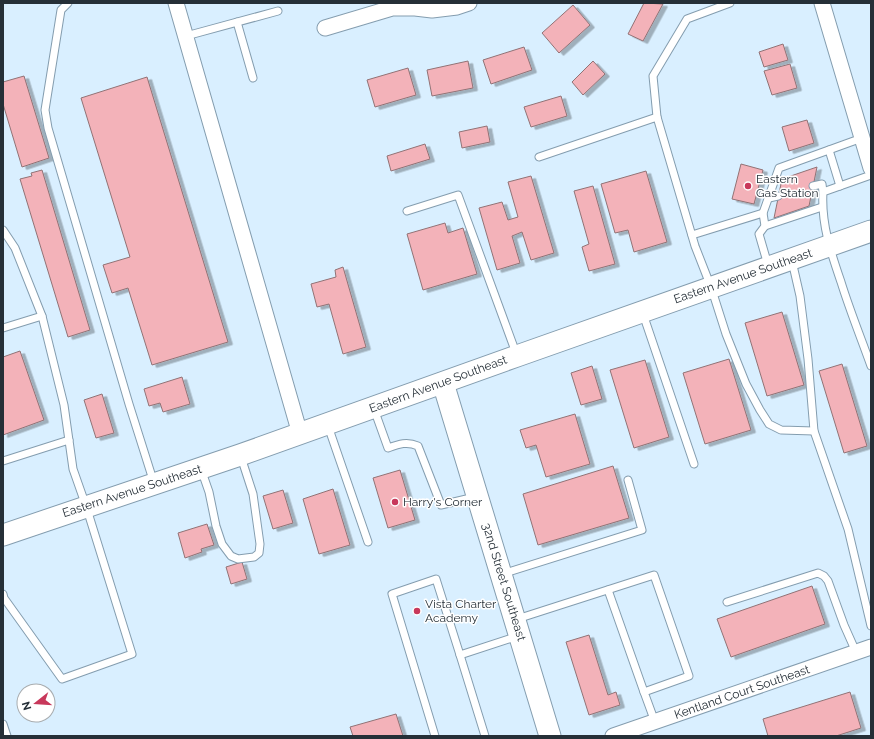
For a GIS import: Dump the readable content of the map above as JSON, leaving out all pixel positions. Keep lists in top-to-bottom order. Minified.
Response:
{"streets":{"main road":["Eastern Avenue Southeast","32nd Street Southeast"],"street":["Kentland Court Southeast"]},"crossings":[["Eastern Avenue Southeast","32nd Street Southeast"]],"places":["Eastern Gas Station","Harry's Corner","Vista Charter Academy"],"north":"left"}
